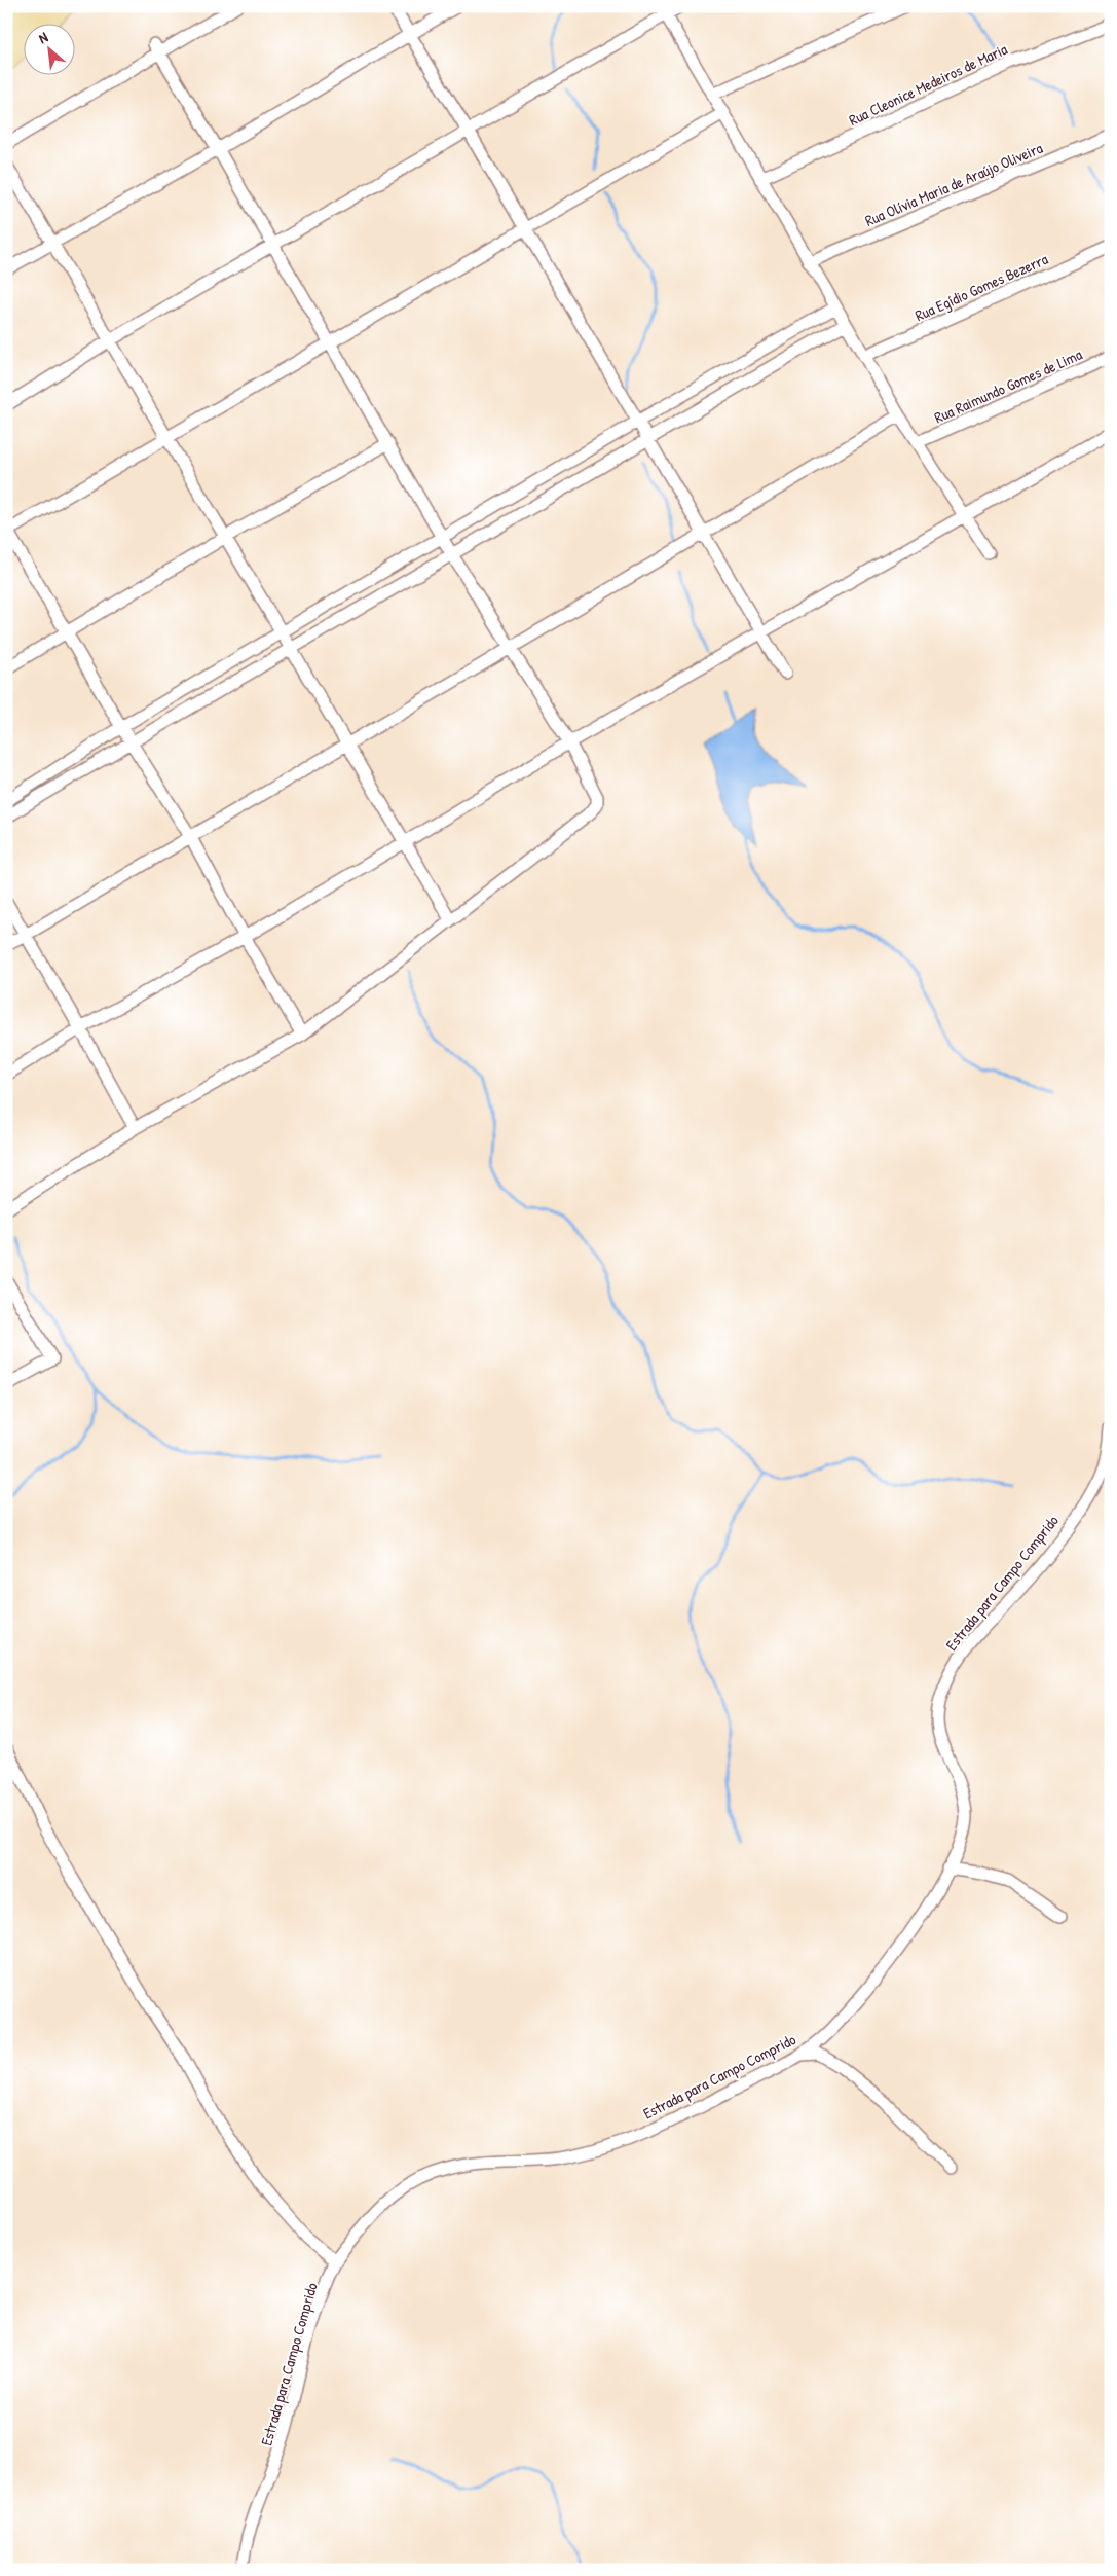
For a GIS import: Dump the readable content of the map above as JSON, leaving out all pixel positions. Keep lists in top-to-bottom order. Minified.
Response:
{"streets":{"street":["Rua Cleonice Medeiros de Maria","Rua Olívia Maria de Araújo Oliveira","Rua Egídio Gomes Bezerra","Rua Raimundo Gomes de Lima","Estrada para Campo Comprido"]},"north":"top left"}
